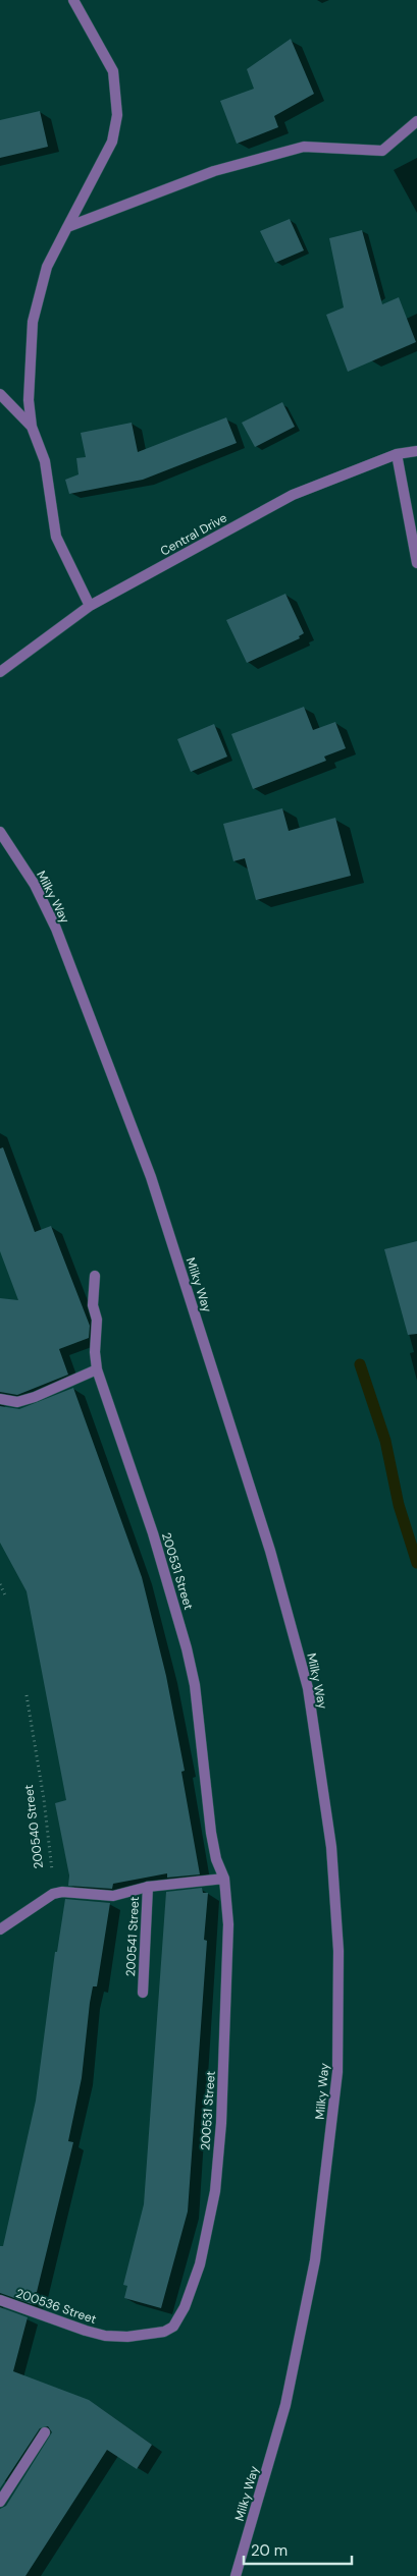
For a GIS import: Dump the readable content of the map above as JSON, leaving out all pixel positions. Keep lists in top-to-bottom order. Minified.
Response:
{"streets":{"street":["Central Drive","Milky Way","200531 Street","200541 Street","200536 Street"],"path":["200540 Street"]},"crossings":[["200531 Street","200536 Street"],["200540 Street","200541 Street"]],"scale_bar":"20 m"}
